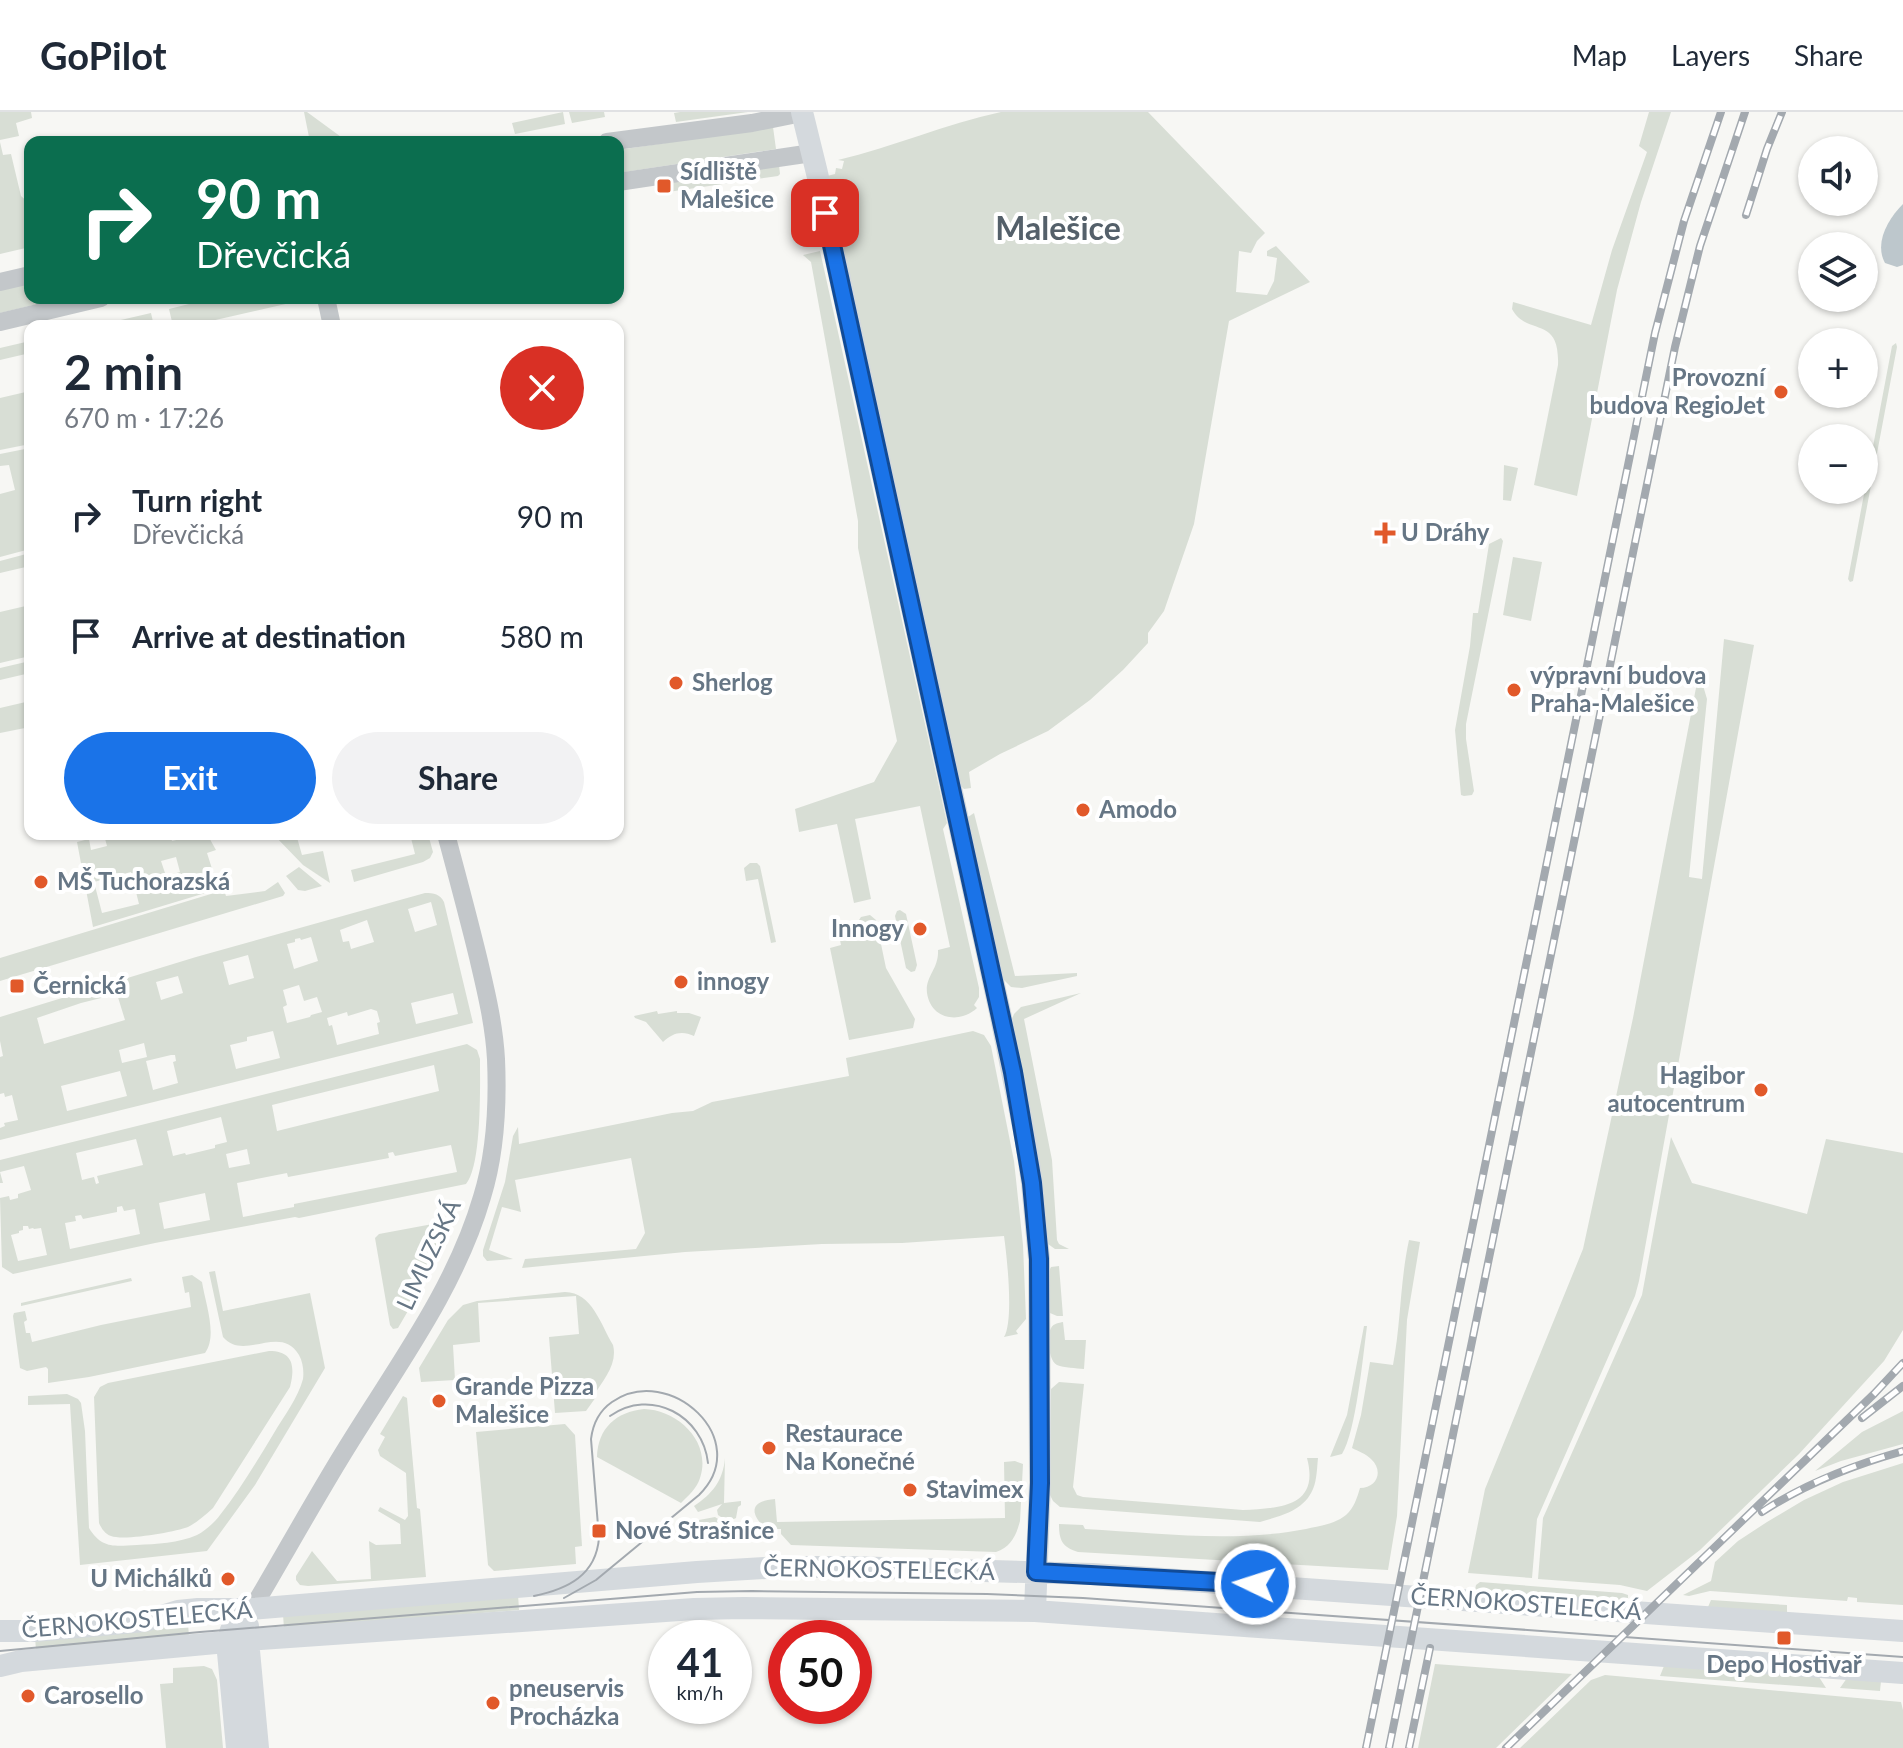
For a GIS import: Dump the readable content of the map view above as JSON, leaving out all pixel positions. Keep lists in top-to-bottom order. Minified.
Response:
{"streets":{"main road":["ČERNOKOSTELECKÁ"],"street":["LIMUZSKÁ"]},"crossings":[["LIMUZSKÁ","ČERNOKOSTELECKÁ"]],"districts":["Malešice"],"places":{"transit":["Sídliště Malešice","Černická","Nové Strašnice","Depo Hostivař"],"other":["Provozní budova RegioJet","Sherlog","výpravní budova Praha-Malešice","Amodo","MŠ Tuchorazská","Innogy","innogy","Hagibor autocentrum","Grande Pizza Malešice","Restaurace Na Konečné","Stavimex","U Michálků","Carosello","pneuservis Procházka"],"health":["U Dráhy"]},"page":{"header":"GoPilot","nav":["Map","Layers","Share"],"map_buttons":["+","−"],"turn":["90 m","Dřevčická"],"heading":["2 min","670 m · 17:26"],"list":[{"name":"Turn right","note":"Dřevčická","value":"90 m"},{"name":"Arrive at destination","value":"580 m"}],"buttons":["Exit","Share"],"speed":"41 km/h","limit":"50"}}
